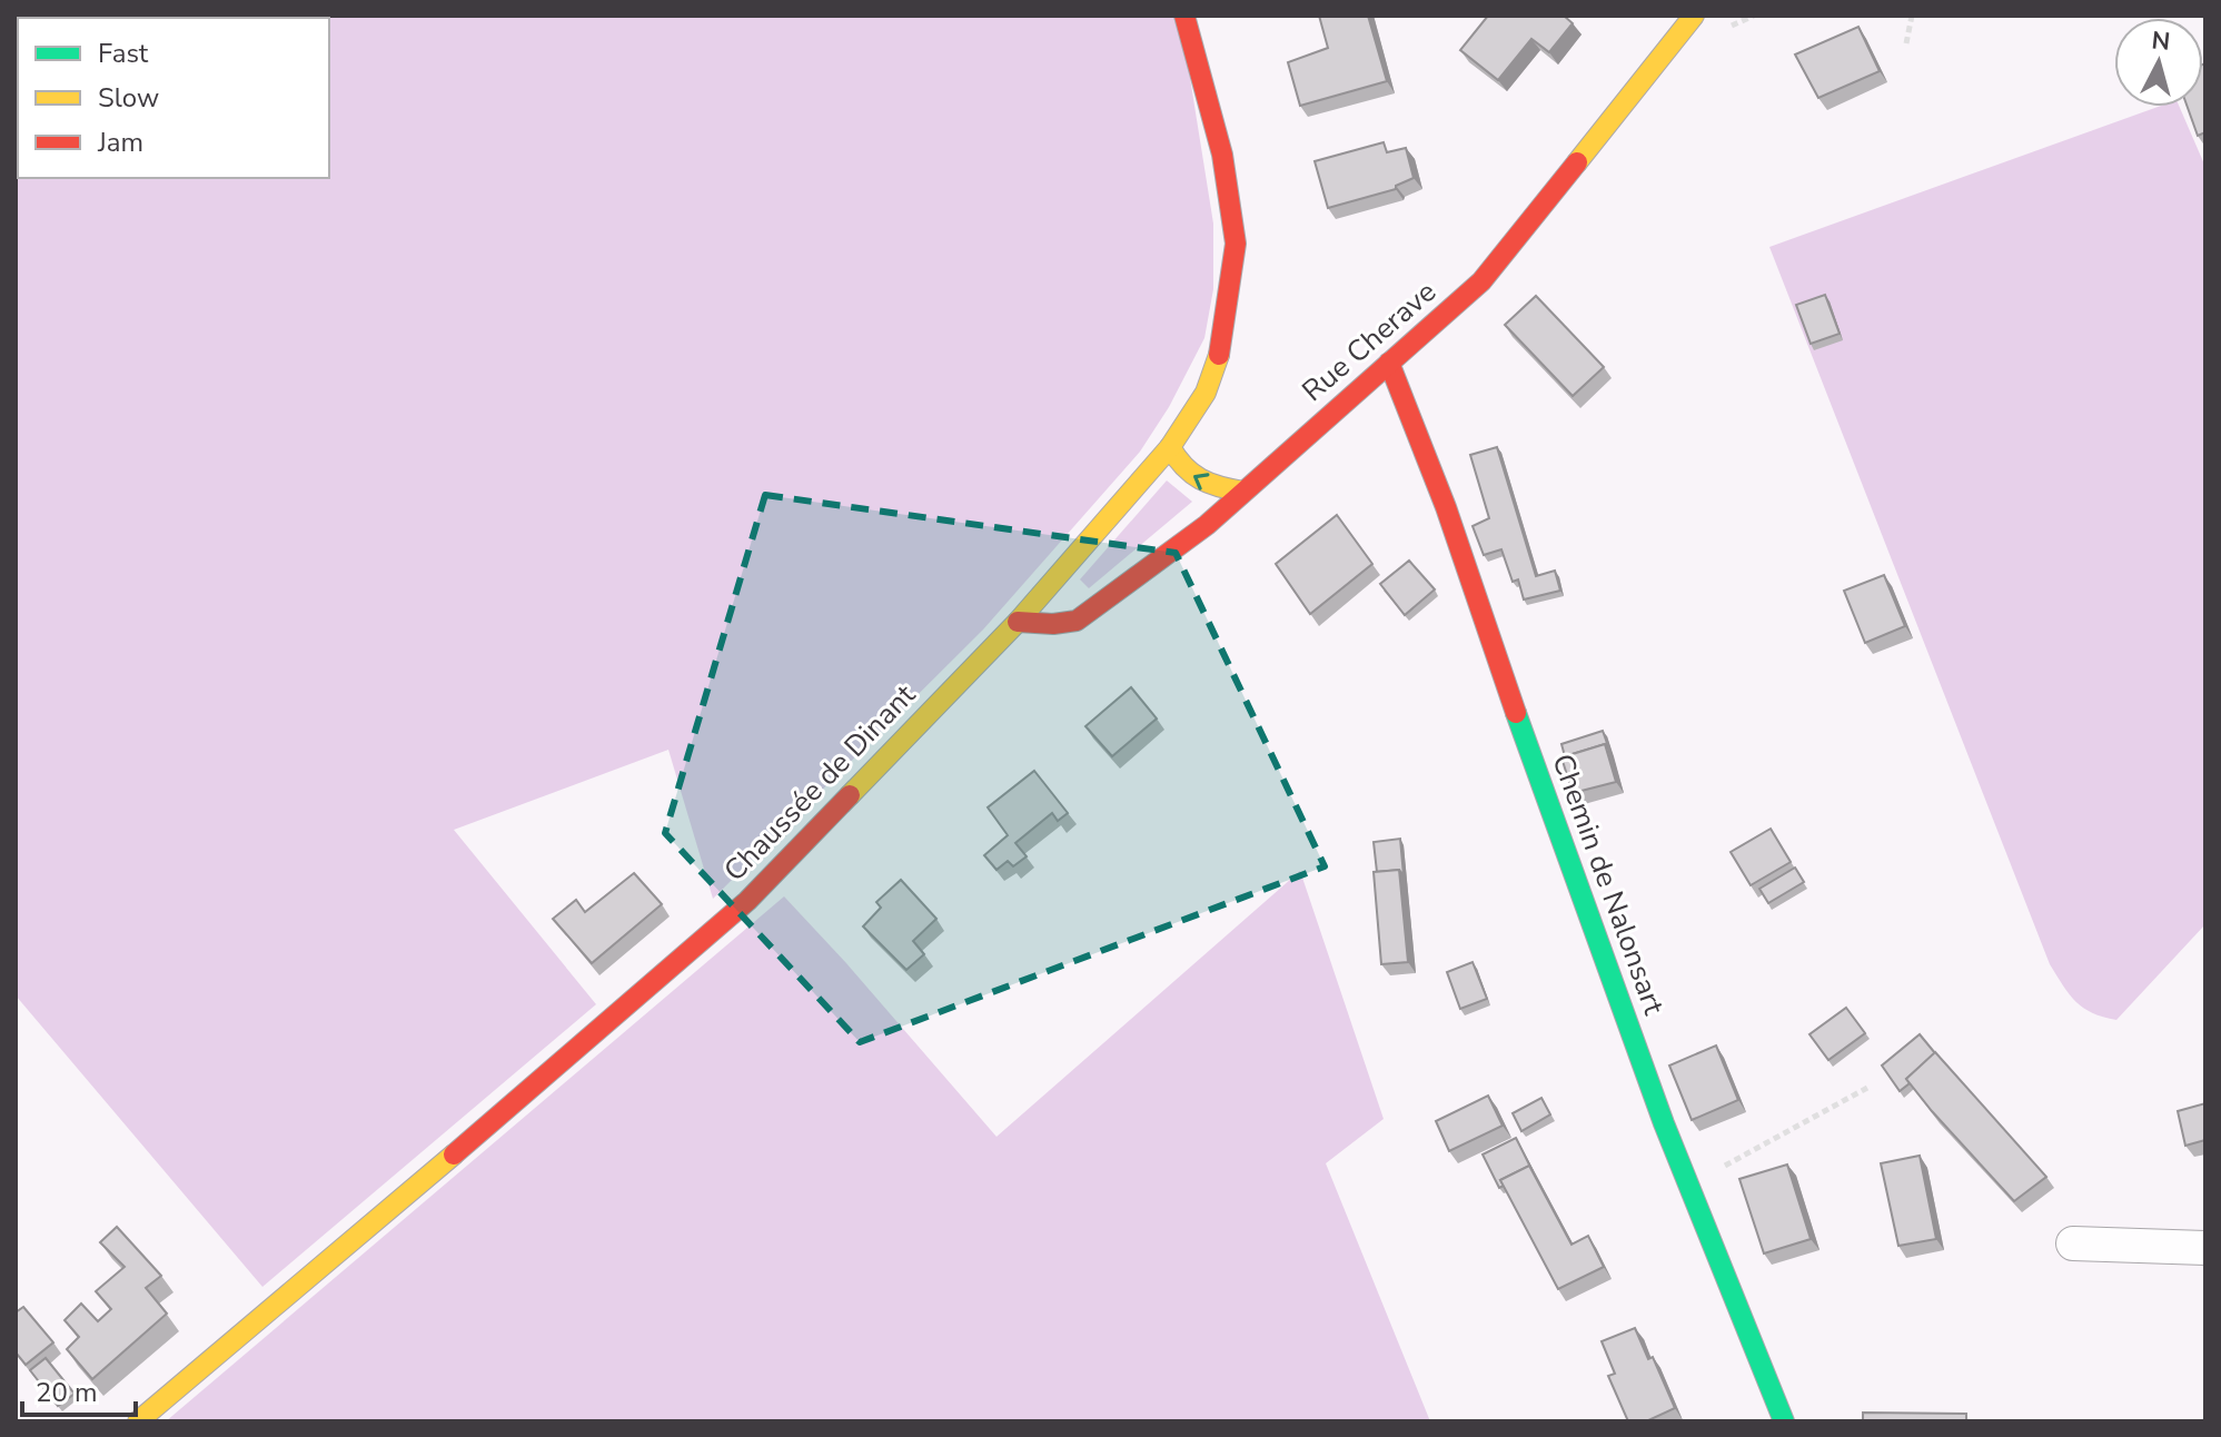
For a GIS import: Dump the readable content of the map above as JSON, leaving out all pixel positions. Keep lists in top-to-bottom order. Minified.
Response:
{"streets":{"street":["Rue Cherave","Chaussée de Dinant","Chemin de Nalonsart"]},"crossings":[["Rue Cherave","Chaussée de Dinant"],["Rue Cherave","Chemin de Nalonsart"]],"legend":["Fast","Slow","Jam"],"scale_bar":"20 m","north":"top"}
